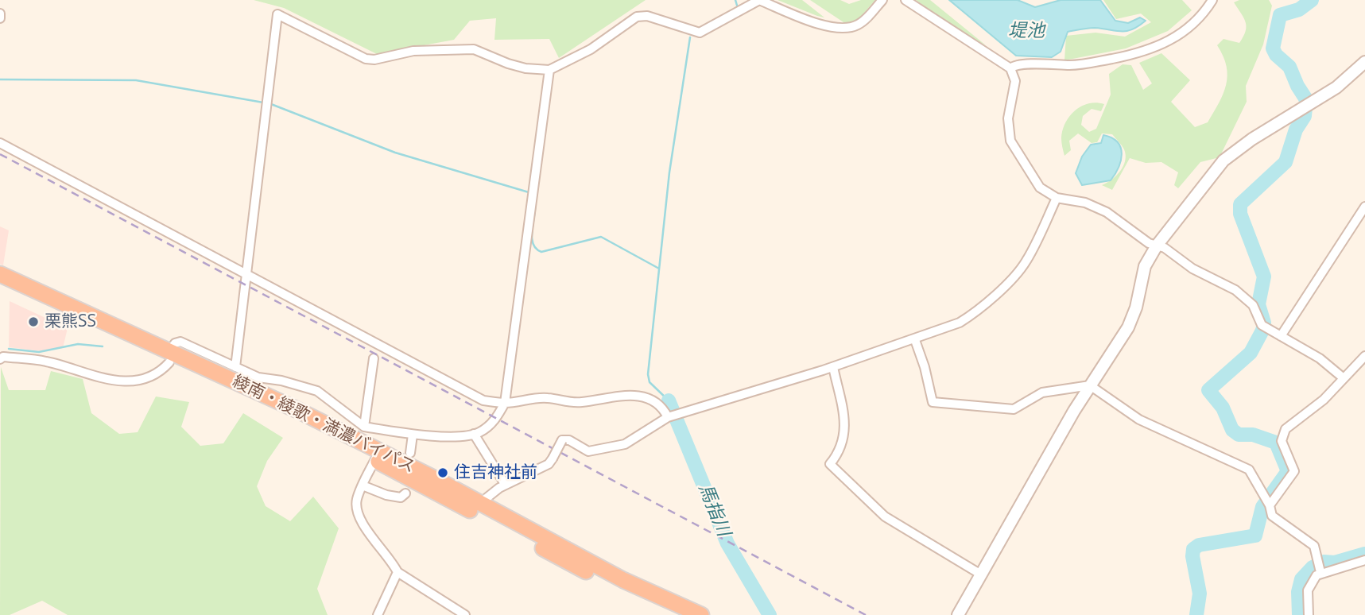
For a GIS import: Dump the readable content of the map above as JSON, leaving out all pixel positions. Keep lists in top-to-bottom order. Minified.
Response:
{"streets":{"highway":["綾南・綾歌・満濃バイパス"]},"water":["堤池","馬指川"],"places":["栗熊SS","住吉神社前"]}
